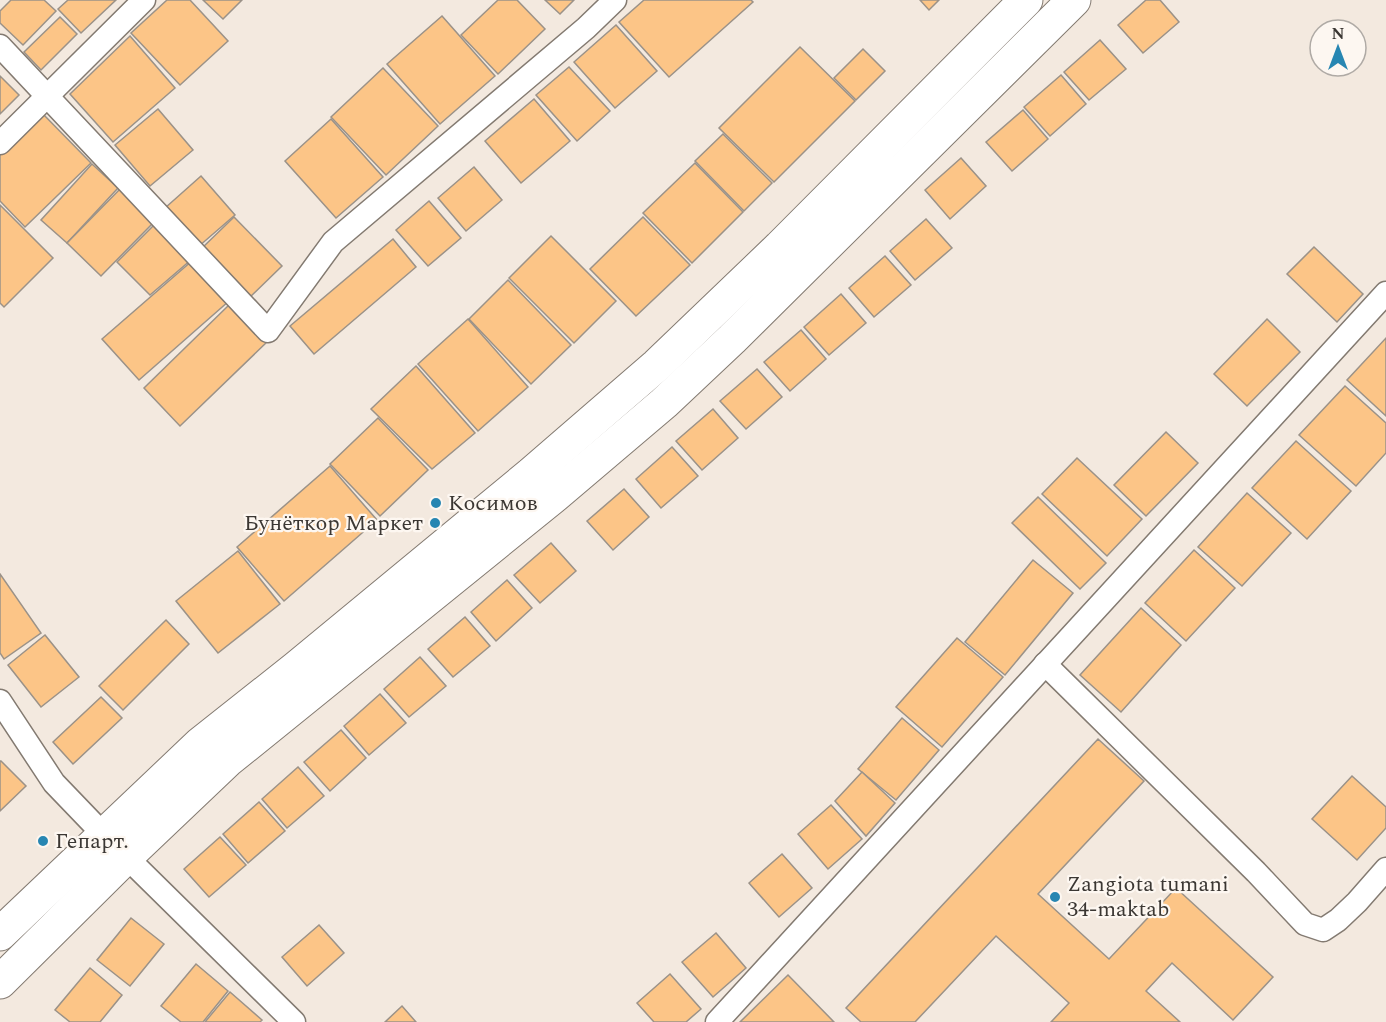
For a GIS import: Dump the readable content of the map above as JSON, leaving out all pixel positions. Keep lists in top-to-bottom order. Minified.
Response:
{"places":["Косимов","Бунёткор Маркет","Гепарт.","Zangiota tumani 34-maktab"],"north":"top"}
